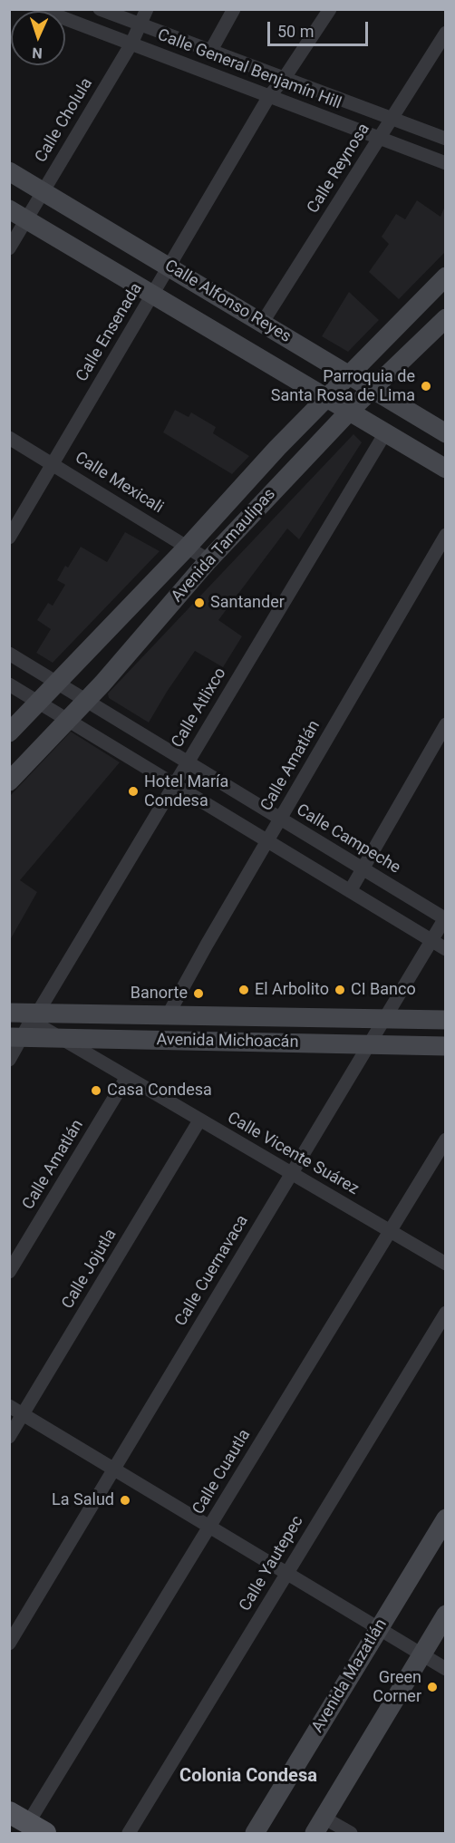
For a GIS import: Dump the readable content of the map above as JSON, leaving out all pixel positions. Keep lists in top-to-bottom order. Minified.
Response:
{"streets":{"street":["Calle General Benjamín Hill","Calle Cholula","Calle Reynosa","Calle Alfonso Reyes","Calle Ensenada","Calle Mexicali","Avenida Tamaulipas","Calle Atlixco","Calle Amatlán","Calle Campeche","Avenida Michoacán","Calle Vicente Suárez","Calle Jojutla","Calle Cuernavaca","Calle Cuautla","Calle Yautepec","Avenida Mazatlán"]},"crossings":[["Calle General Benjamín Hill","Calle Cholula"],["Calle General Benjamín Hill","Calle Reynosa"],["Calle General Benjamín Hill","Calle Ensenada"],["Calle Cholula","Calle Alfonso Reyes"],["Calle Reynosa","Calle Alfonso Reyes"],["Calle Alfonso Reyes","Calle Ensenada"],["Calle Alfonso Reyes","Avenida Tamaulipas"],["Calle Alfonso Reyes","Calle Atlixco"],["Calle Ensenada","Calle Mexicali"],["Calle Mexicali","Avenida Tamaulipas"],["Avenida Tamaulipas","Calle Campeche"],["Calle Atlixco","Calle Campeche"],["Calle Atlixco","Avenida Michoacán"],["Calle Amatlán","Calle Campeche"],["Calle Amatlán","Avenida Michoacán"],["Calle Amatlán","Calle Vicente Suárez"],["Calle Campeche","Calle Cuernavaca"],["Avenida Michoacán","Calle Vicente Suárez"],["Avenida Michoacán","Calle Cuernavaca"],["Calle Vicente Suárez","Calle Jojutla"],["Calle Vicente Suárez","Calle Cuernavaca"],["Calle Vicente Suárez","Calle Cuautla"]],"districts":["Colonia Condesa"],"places":["Parroquia de Santa Rosa de Lima","Santander","Hotel María Condesa","El Arbolito","CI Banco","Banorte","Casa Condesa","La Salud","Green Corner"],"scale_bar":"50 m","north":"bottom"}
